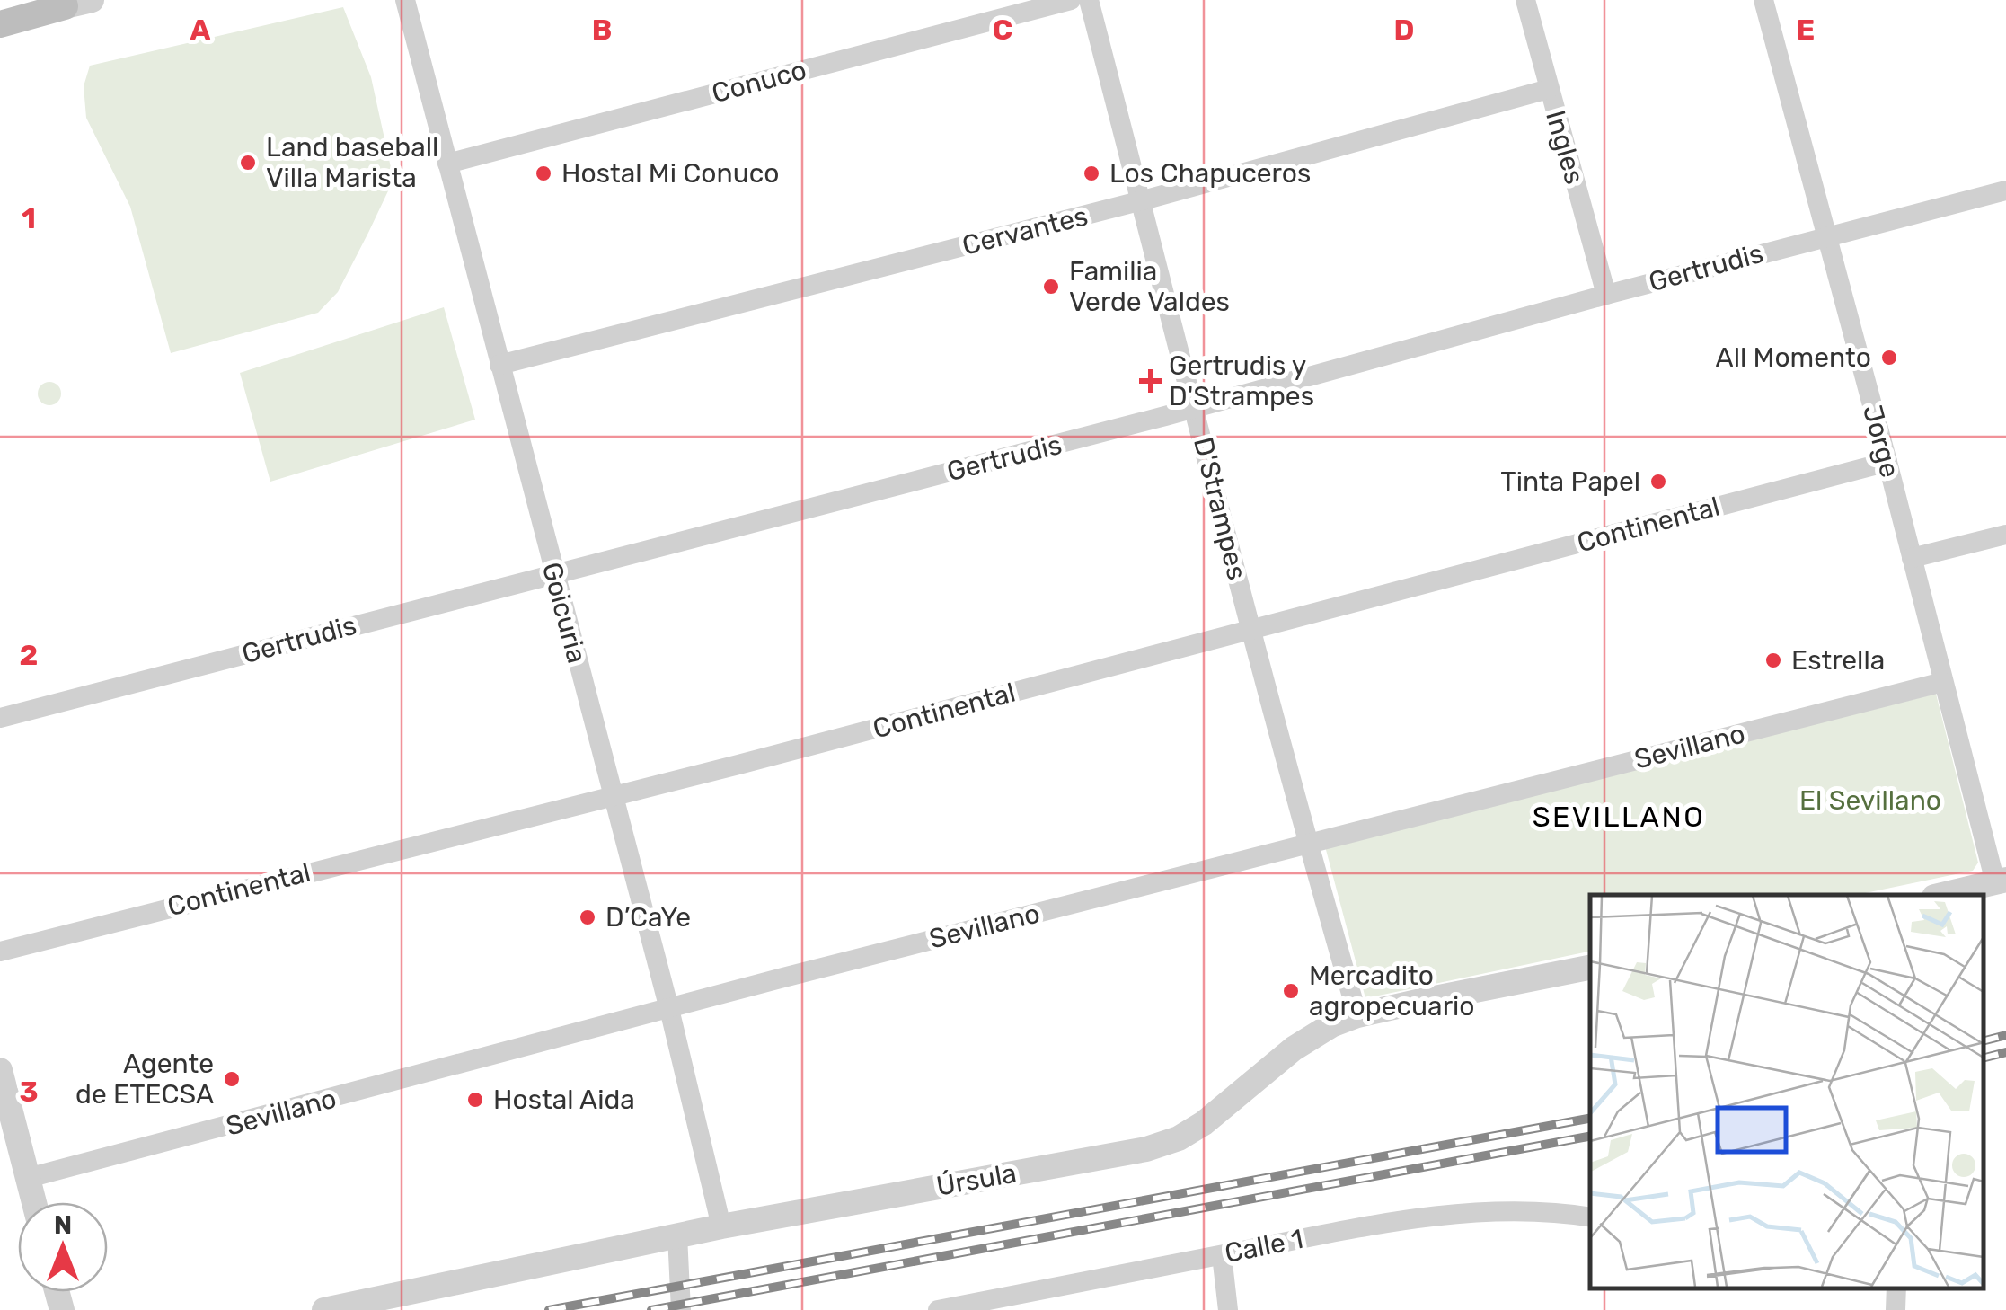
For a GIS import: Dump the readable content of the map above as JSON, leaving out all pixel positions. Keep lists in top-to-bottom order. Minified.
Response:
{"streets":{"street":["Conuco","Ingles","Cervantes","Gertrudis","Jorge","D'Strampes","Continental","Goicuria","Sevillano","Úrsula","Calle 1"]},"crossings":[["Conuco","Goicuria"],["Ingles","Cervantes"],["Ingles","Gertrudis"],["Cervantes","D'Strampes"],["Cervantes","Goicuria"],["Gertrudis","Jorge"],["Gertrudis","D'Strampes"],["Gertrudis","Goicuria"],["Jorge","Continental"],["Jorge","Sevillano"],["D'Strampes","Continental"],["D'Strampes","Sevillano"],["D'Strampes","Úrsula"],["Continental","Goicuria"],["Goicuria","Sevillano"],["Goicuria","Úrsula"]],"districts":["SEVILLANO"],"parks":["El Sevillano"],"places":{"other":["Land baseball Villa Marista","Hostal Mi Conuco","Los Chapuceros","Familia Verde Valdes","All Momento","Tinta Papel","Estrella","D’CaYe","Mercadito agropecuario","Agente de ETECSA","Hostal Aida"],"health":["Gertrudis y D'Strampes"]},"north":"top","grid":{"columns":["A","B","C","D","E"],"rows":["1","2","3"]}}
